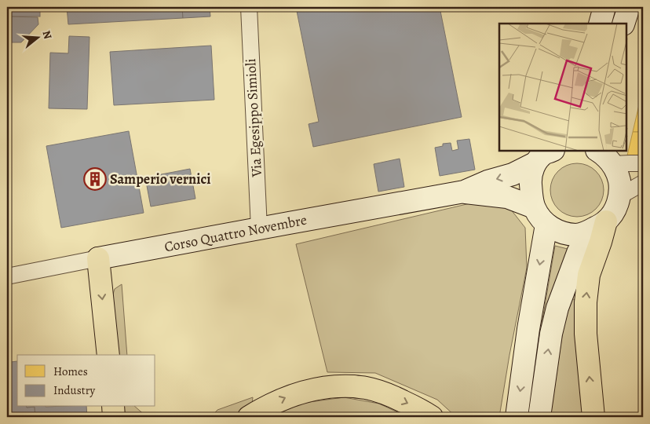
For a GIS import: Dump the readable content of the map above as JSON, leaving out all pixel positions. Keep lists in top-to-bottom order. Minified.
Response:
{"streets":{"main road":["Corso Quattro Novembre"],"street":["Via Egesippo Simioli"]},"crossings":[["Via Egesippo Simioli","Corso Quattro Novembre"]],"places":{"building":["Samperio vernici"]},"legend":["Homes","Industry"],"north":"right"}
